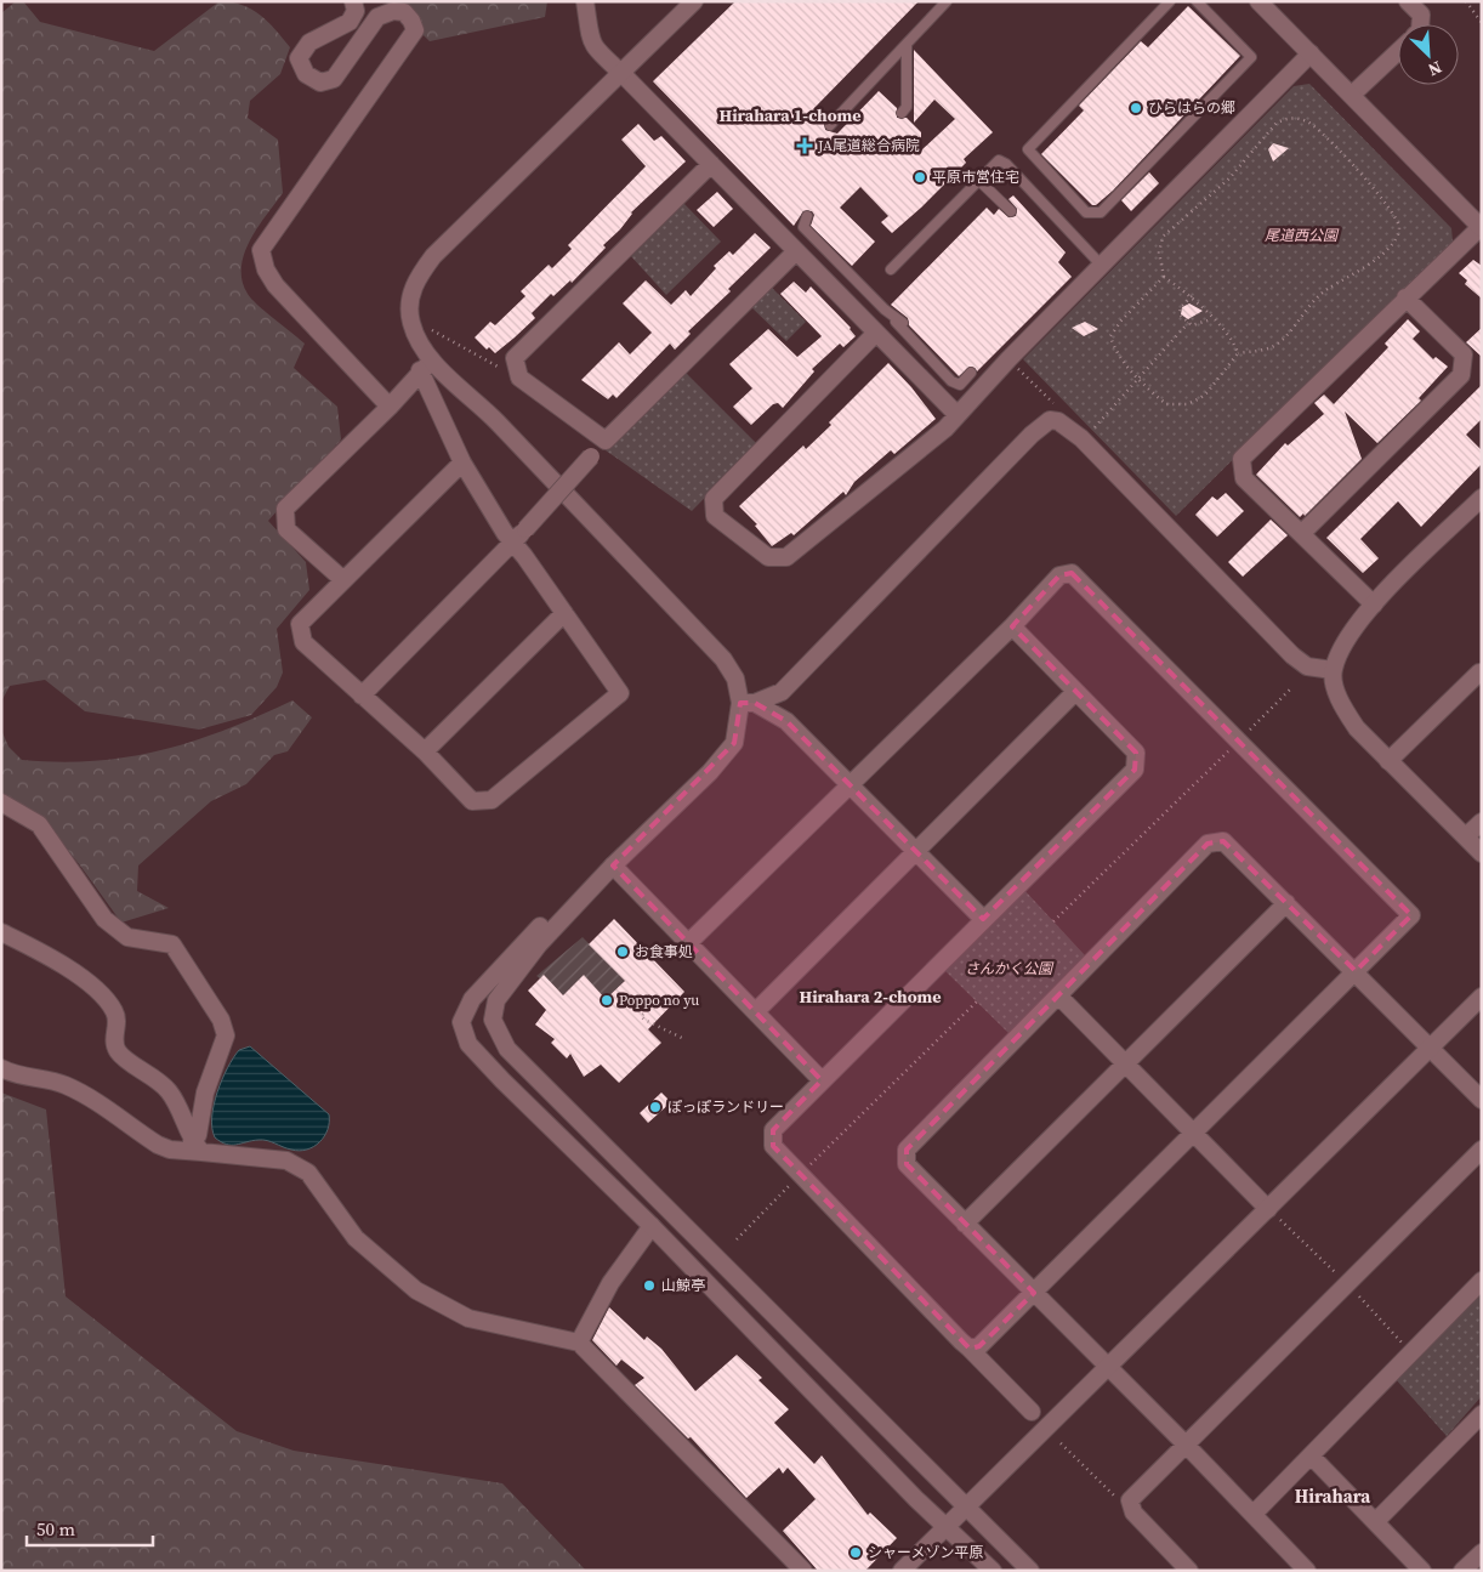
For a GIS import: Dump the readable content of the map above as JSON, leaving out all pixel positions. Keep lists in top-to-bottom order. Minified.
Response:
{"districts":["Hirahara 1-chome","Hirahara 2-chome","Hirahara"],"parks":["尾道西公園","さんかく公園"],"places":{"other":["ひらはらの郷","平原市営住宅","お食事処","Poppo no yu","ぽっぽランドリー","山鯨亭","シャーメゾン平原"],"health":["JA尾道総合病院"]},"scale_bar":"50 m","north":"bottom right"}
